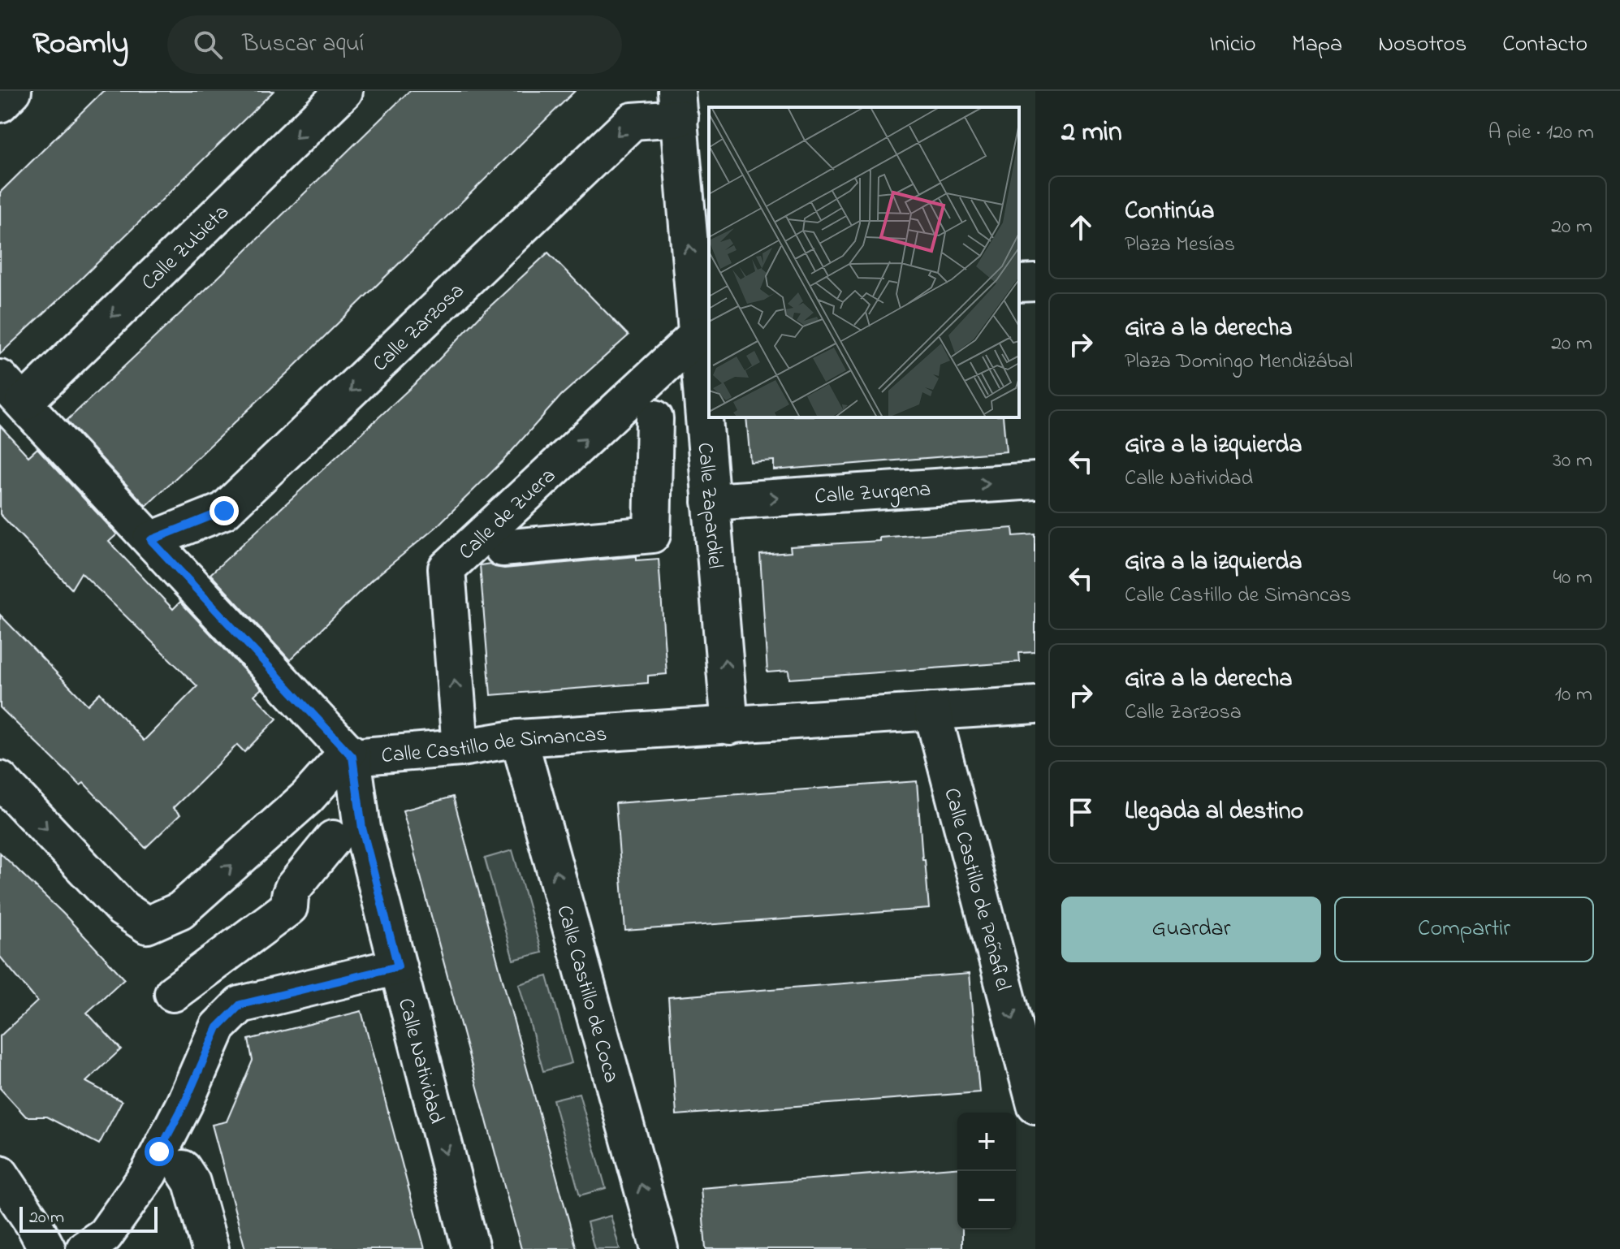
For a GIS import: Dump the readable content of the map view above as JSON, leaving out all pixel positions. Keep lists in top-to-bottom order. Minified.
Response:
{"streets":{"street":["Calle Zubieta","Calle Zarzosa","Calle Zurgena","Calle Zapardiel","Calle de Zuera","Calle Castillo de Simancas","Calle Castillo de Peñafiel","Calle Castillo de Coca","Calle Natividad"]},"crossings":[["Calle Zarzosa","Calle Zapardiel"],["Calle Zurgena","Calle Zapardiel"],["Calle Zapardiel","Calle de Zuera"],["Calle Zapardiel","Calle Castillo de Simancas"],["Calle de Zuera","Calle Castillo de Simancas"],["Calle Castillo de Simancas","Calle Castillo de Peñafiel"],["Calle Castillo de Simancas","Calle Castillo de Coca"],["Calle Castillo de Simancas","Calle Natividad"]],"one_way":["Calle Zubieta","Calle Zarzosa","Calle Zurgena","Calle Zapardiel","Calle de Zuera","Calle Castillo de Peñafiel","Calle Castillo de Coca","Calle Natividad"],"scale_bar":"20 m","page":{"header":"Roamly","search":"Buscar aquí","nav":["Inicio","Mapa","Nosotros","Contacto"],"heading":["2 min","A pie · 120 m"],"list":[["Continúa","Plaza Mesías","20 m"],["Gira a la derecha","Plaza Domingo Mendizábal","20 m"],["Gira a la izquierda","Calle Natividad","30 m"],["Gira a la izquierda","Calle Castillo de Simancas","40 m"],["Gira a la derecha","Calle Zarzosa","10 m"],"Llegada al destino"],"buttons":["Guardar","Compartir"],"map_buttons":["+","−"],"scale":"20 m"}}
